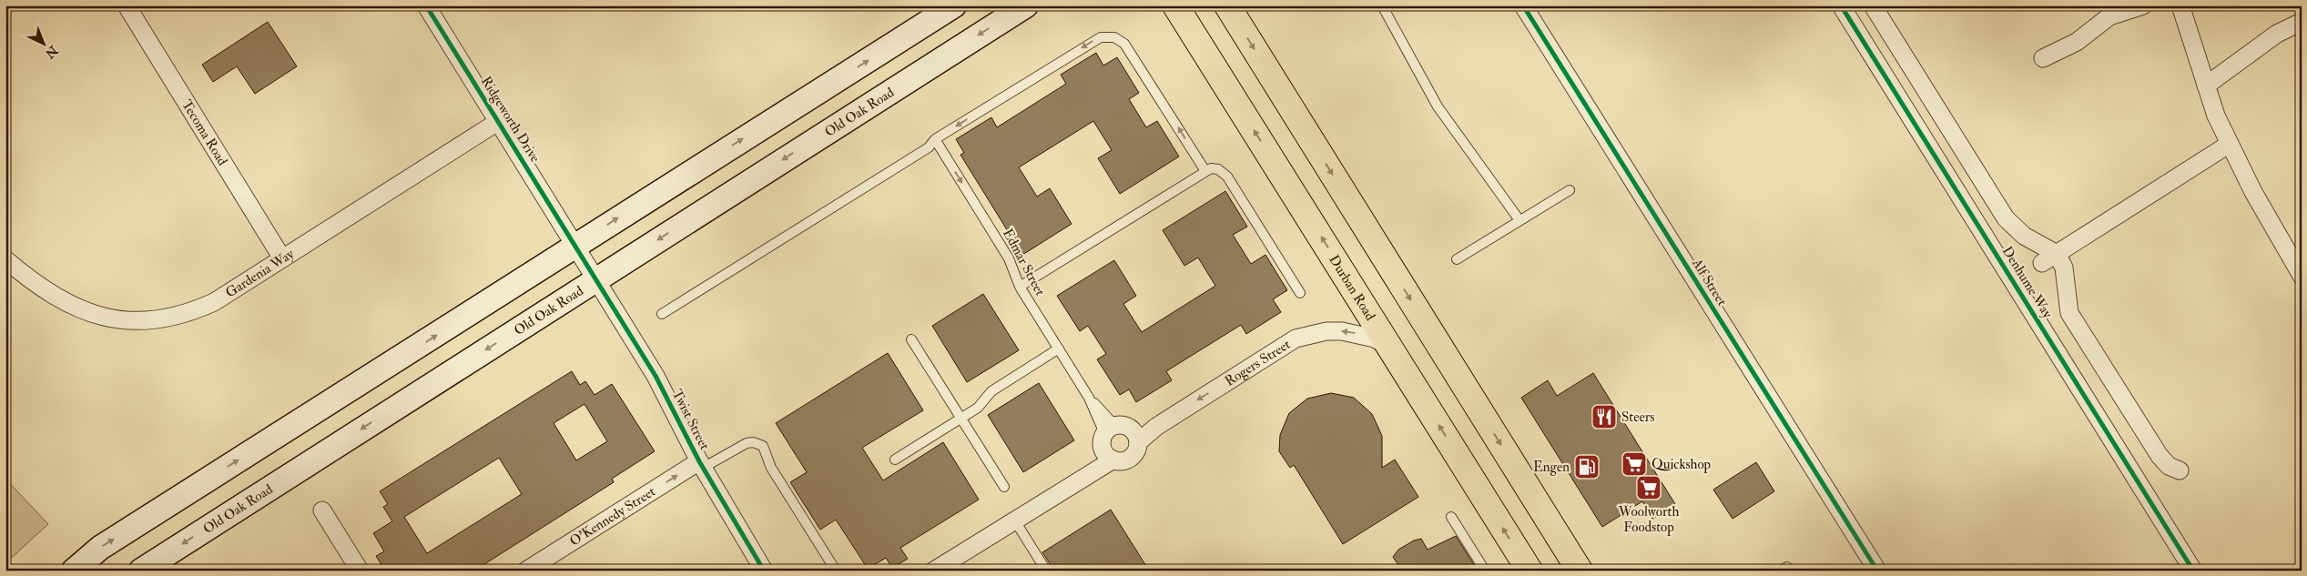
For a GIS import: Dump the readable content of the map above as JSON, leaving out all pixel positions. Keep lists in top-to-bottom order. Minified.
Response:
{"streets":{"main road":["Old Oak Road","Durban Road"],"street":["Ridgeworth Drive","Tecoma Road","Gardenia Way","Alf Street","Denhume Way","Rogers Street","Twist Street","O'Kennedy Street"],"lane":["Edmar Street"]},"crossings":[["Old Oak Road","Ridgeworth Drive"],["Old Oak Road","Twist Street"],["Ridgeworth Drive","Gardenia Way"],["Ridgeworth Drive","Twist Street"],["Tecoma Road","Gardenia Way"],["Edmar Street","Rogers Street"],["Durban Road","Rogers Street"],["Twist Street","O'Kennedy Street"]],"one_way":["Edmar Street","Rogers Street","O'Kennedy Street"],"places":{"restaurant":["Steers"],"supermarket":["Quickshop","Woolworth Foodstop"],"fuel station":["Engen"]},"north":"bottom right"}
